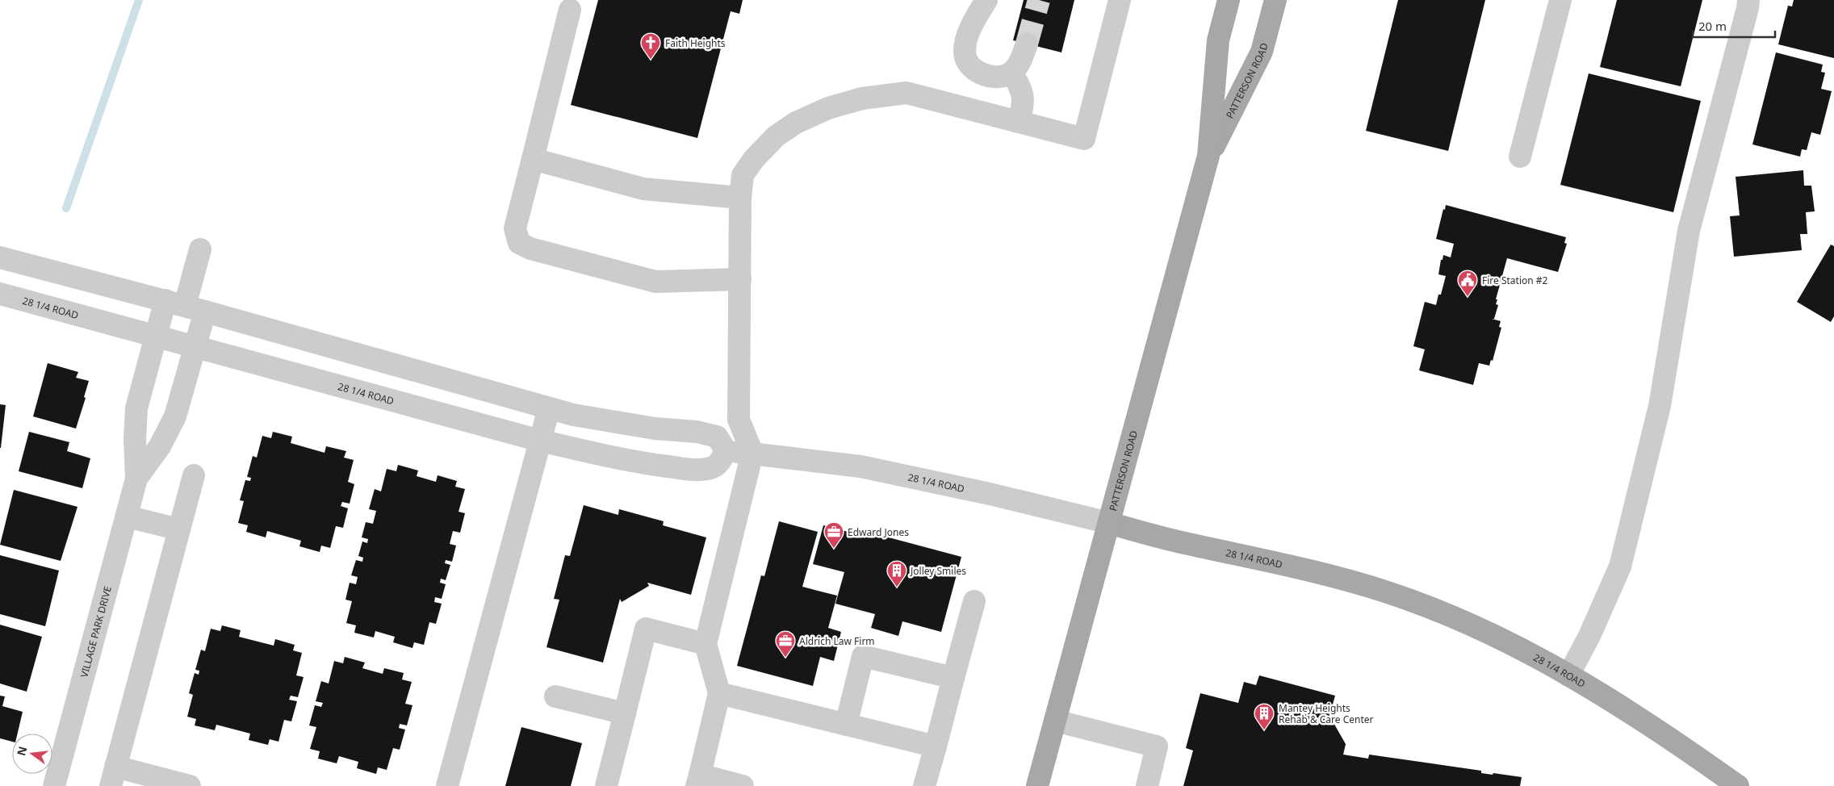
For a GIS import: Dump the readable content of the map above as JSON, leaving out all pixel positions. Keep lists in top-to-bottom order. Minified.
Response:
{"streets":{"main road":["PATTERSON ROAD","28 1/4 ROAD"],"street":["VILLAGE PARK DRIVE"]},"crossings":[["PATTERSON ROAD","28 1/4 ROAD"],["28 1/4 ROAD","VILLAGE PARK DRIVE"]],"places":{"church":["Faith Heights"],"public building":["Fire Station #2"],"office":["Edward Jones","Aldrich Law Firm"],"building":["Jolley Smiles","Mantey Heights Rehab & Care Center"]},"scale_bar":"20 m","north":"left"}
